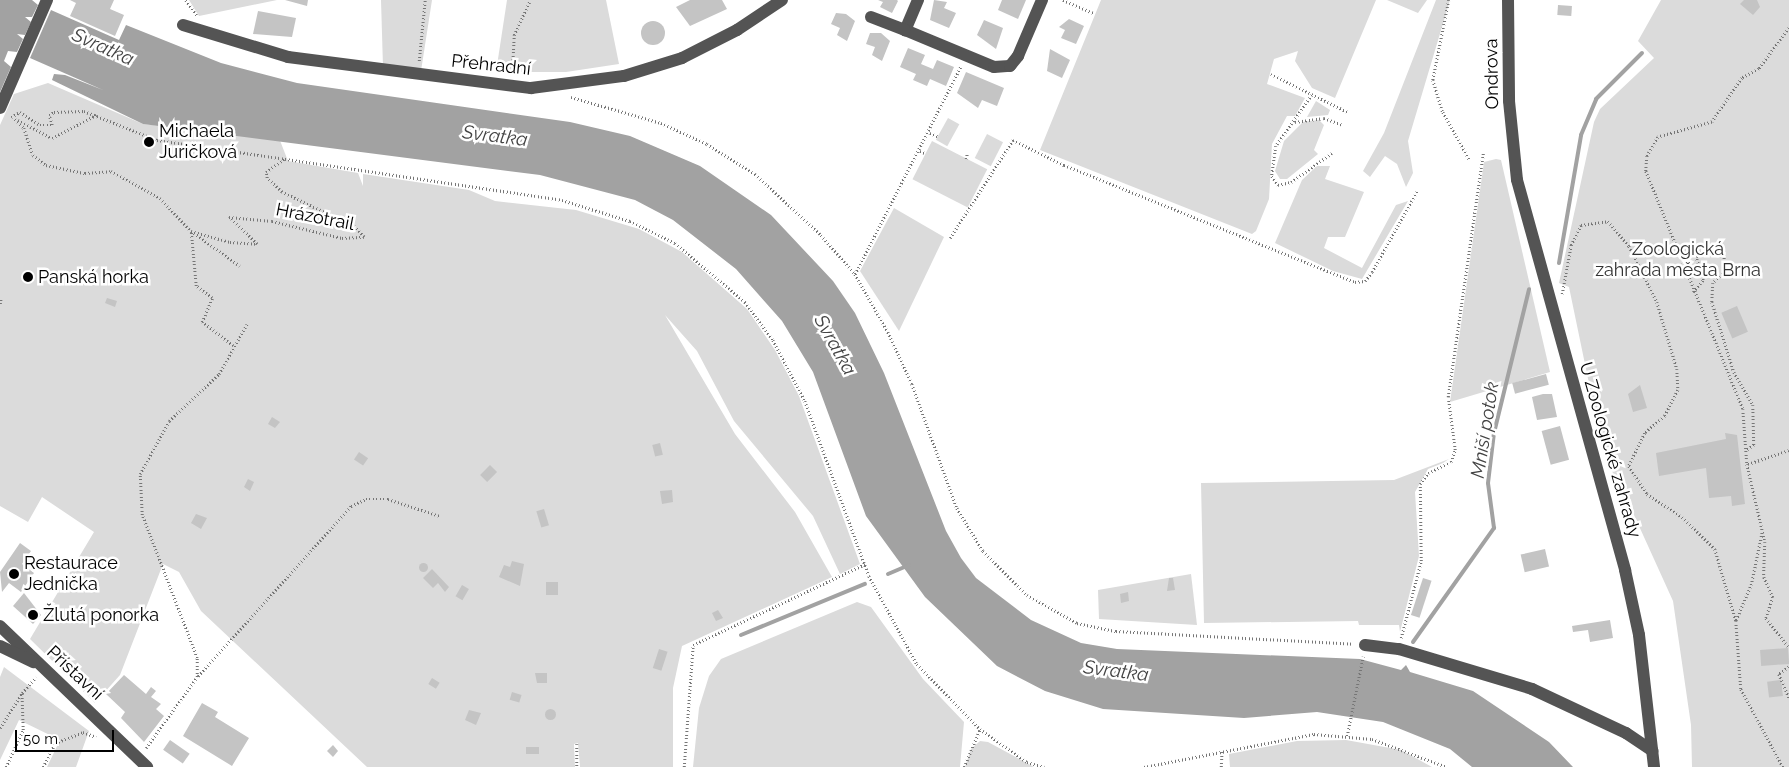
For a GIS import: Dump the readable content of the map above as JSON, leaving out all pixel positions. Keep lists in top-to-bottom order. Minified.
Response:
{"streets":{"street":["Přehradní","Ondrova","U Zoologické zahrady","Přístavní"],"path":["Hrázotrail"]},"crossings":[["Ondrova","U Zoologické zahrady"]],"water":["Svratka","Mniší potok"],"parks":["Zoologická zahrada města Brna"],"places":["Michaela Juričková","Panská horka","Restaurace Jednička","Žlutá ponorka"],"scale_bar":"50 m"}
